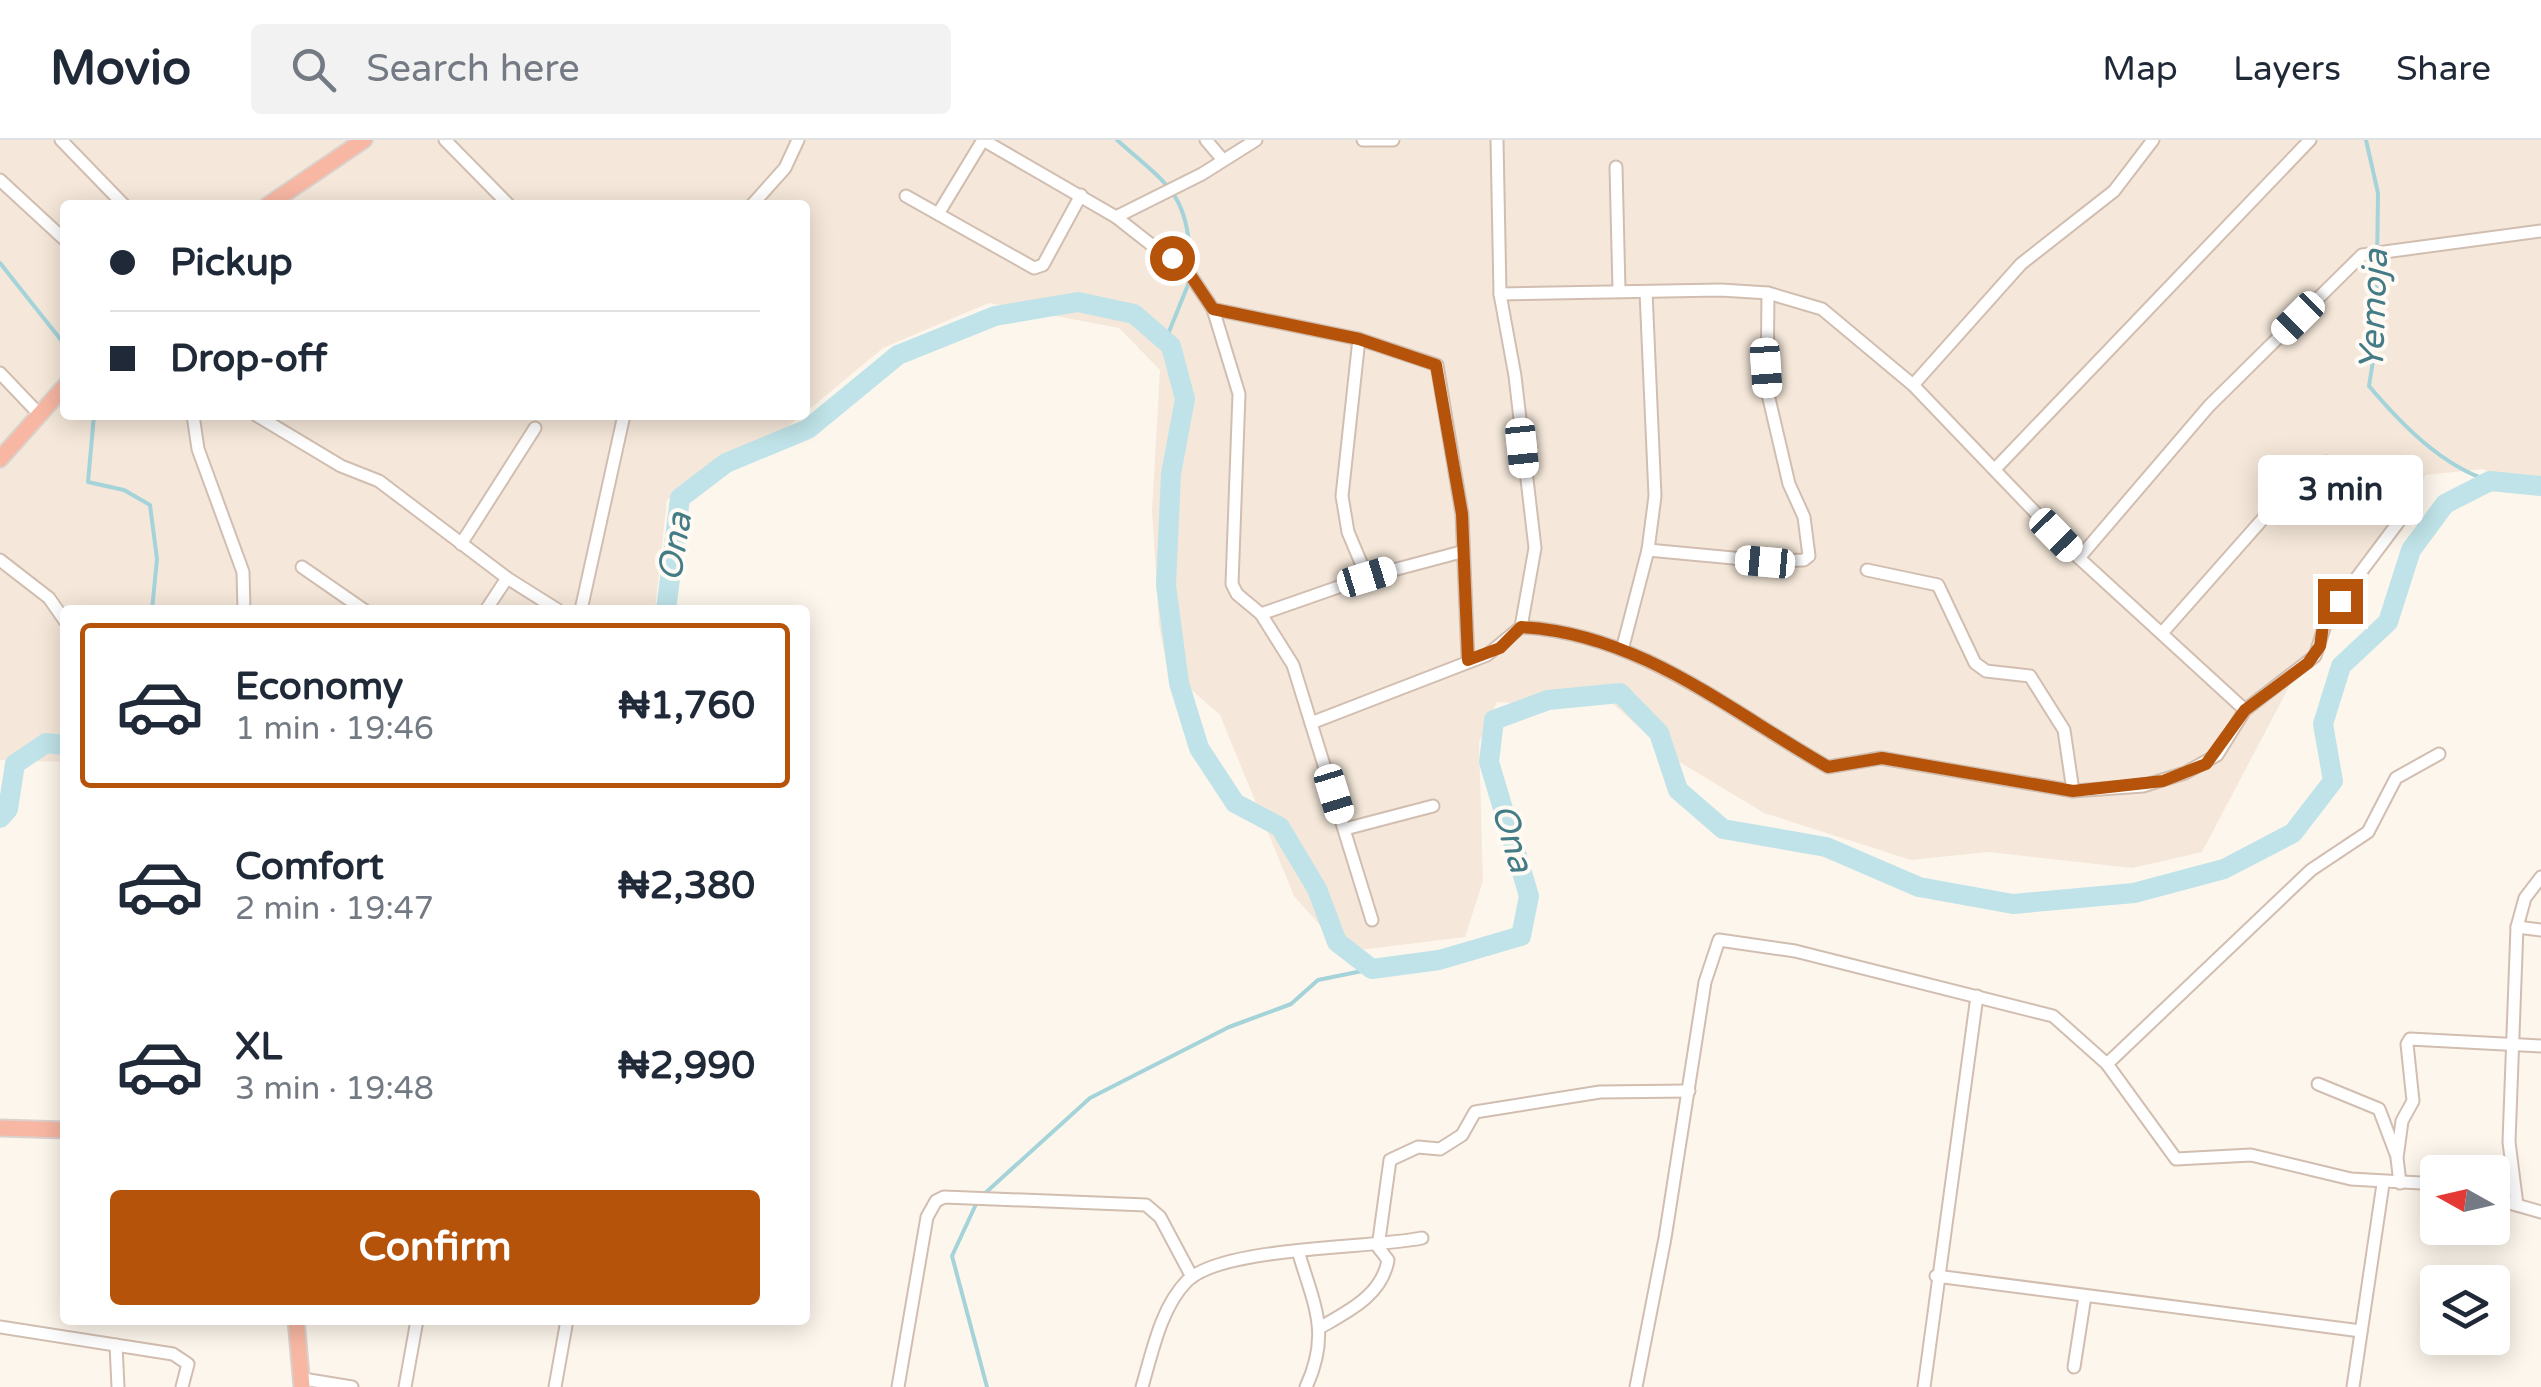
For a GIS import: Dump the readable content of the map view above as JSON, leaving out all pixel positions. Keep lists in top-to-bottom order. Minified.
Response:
{"water":["Yemoja","Ona"],"north":"left","page":{"header":"Movio","search":"Search here","nav":["Map","Layers","Share"],"banner":["Pickup","Drop-off"],"bubble":"3 min","list":[{"name":"Economy","note":"1 min · 19:46","value":"₦1,760"},{"name":"Comfort","note":"2 min · 19:47","value":"₦2,380"},{"name":"XL","note":"3 min · 19:48","value":"₦2,990"}],"buttons":"Confirm"}}
